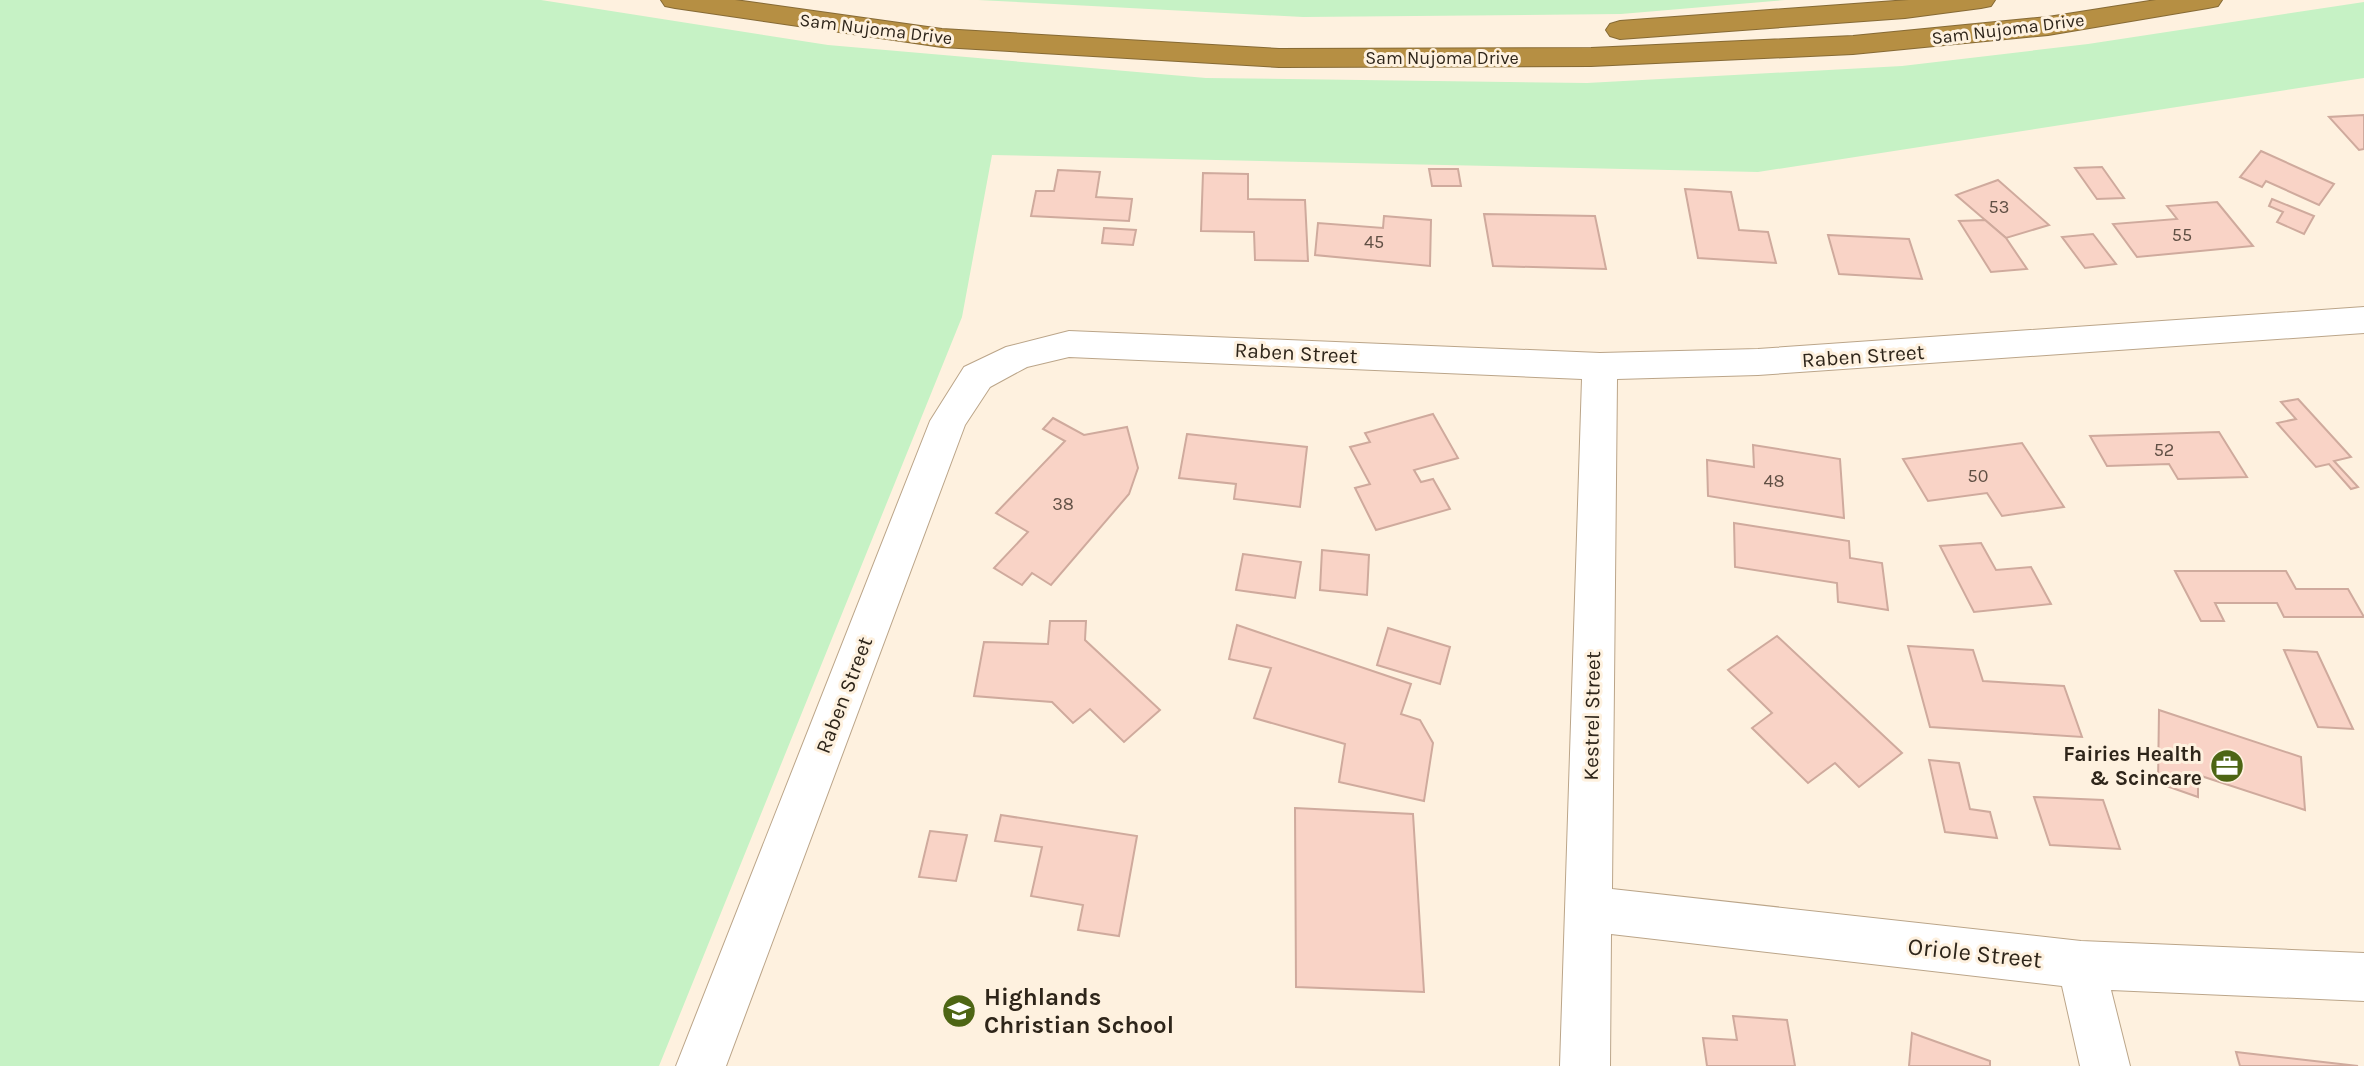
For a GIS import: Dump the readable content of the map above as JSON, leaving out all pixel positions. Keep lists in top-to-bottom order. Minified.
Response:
{"streets":{"highway":["Sam Nujoma Drive"],"street":["Raben Street","Kestrel Street","Oriole Street"]},"crossings":[["Raben Street","Kestrel Street"],["Kestrel Street","Oriole Street"]],"places":{"office":["Fairies Health & Scincare"],"school or university":["Highlands Christian School"]},"house_numbers":["53","55","45","52","50","48","38"]}
